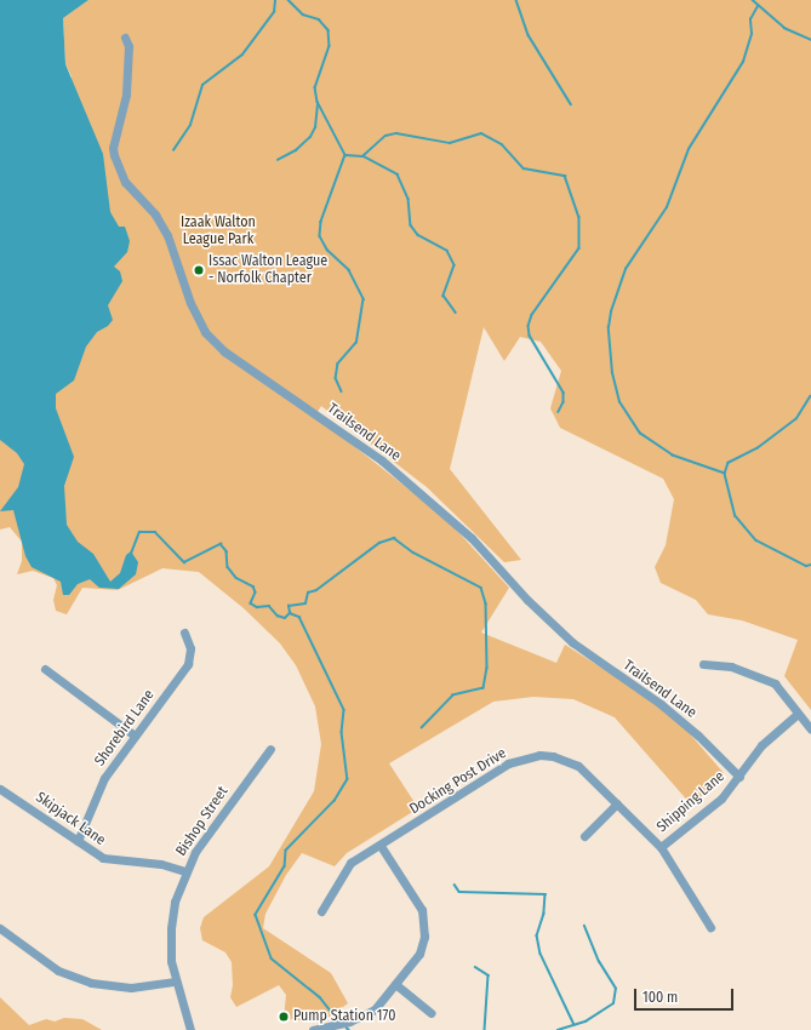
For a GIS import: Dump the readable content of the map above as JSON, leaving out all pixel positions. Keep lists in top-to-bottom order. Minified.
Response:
{"streets":{"street":["Trailsend Lane","Shorebird Lane","Docking Post Drive","Shipping Lane","Skipjack Lane","Bishop Street"]},"crossings":[["Trailsend Lane","Shipping Lane"],["Shorebird Lane","Skipjack Lane"],["Docking Post Drive","Shipping Lane"],["Skipjack Lane","Bishop Street"]],"parks":["Izaak Walton League Park"],"places":["Issac Walton League - Norfolk Chapter","Pump Station 170"],"scale_bar":"100 m"}
